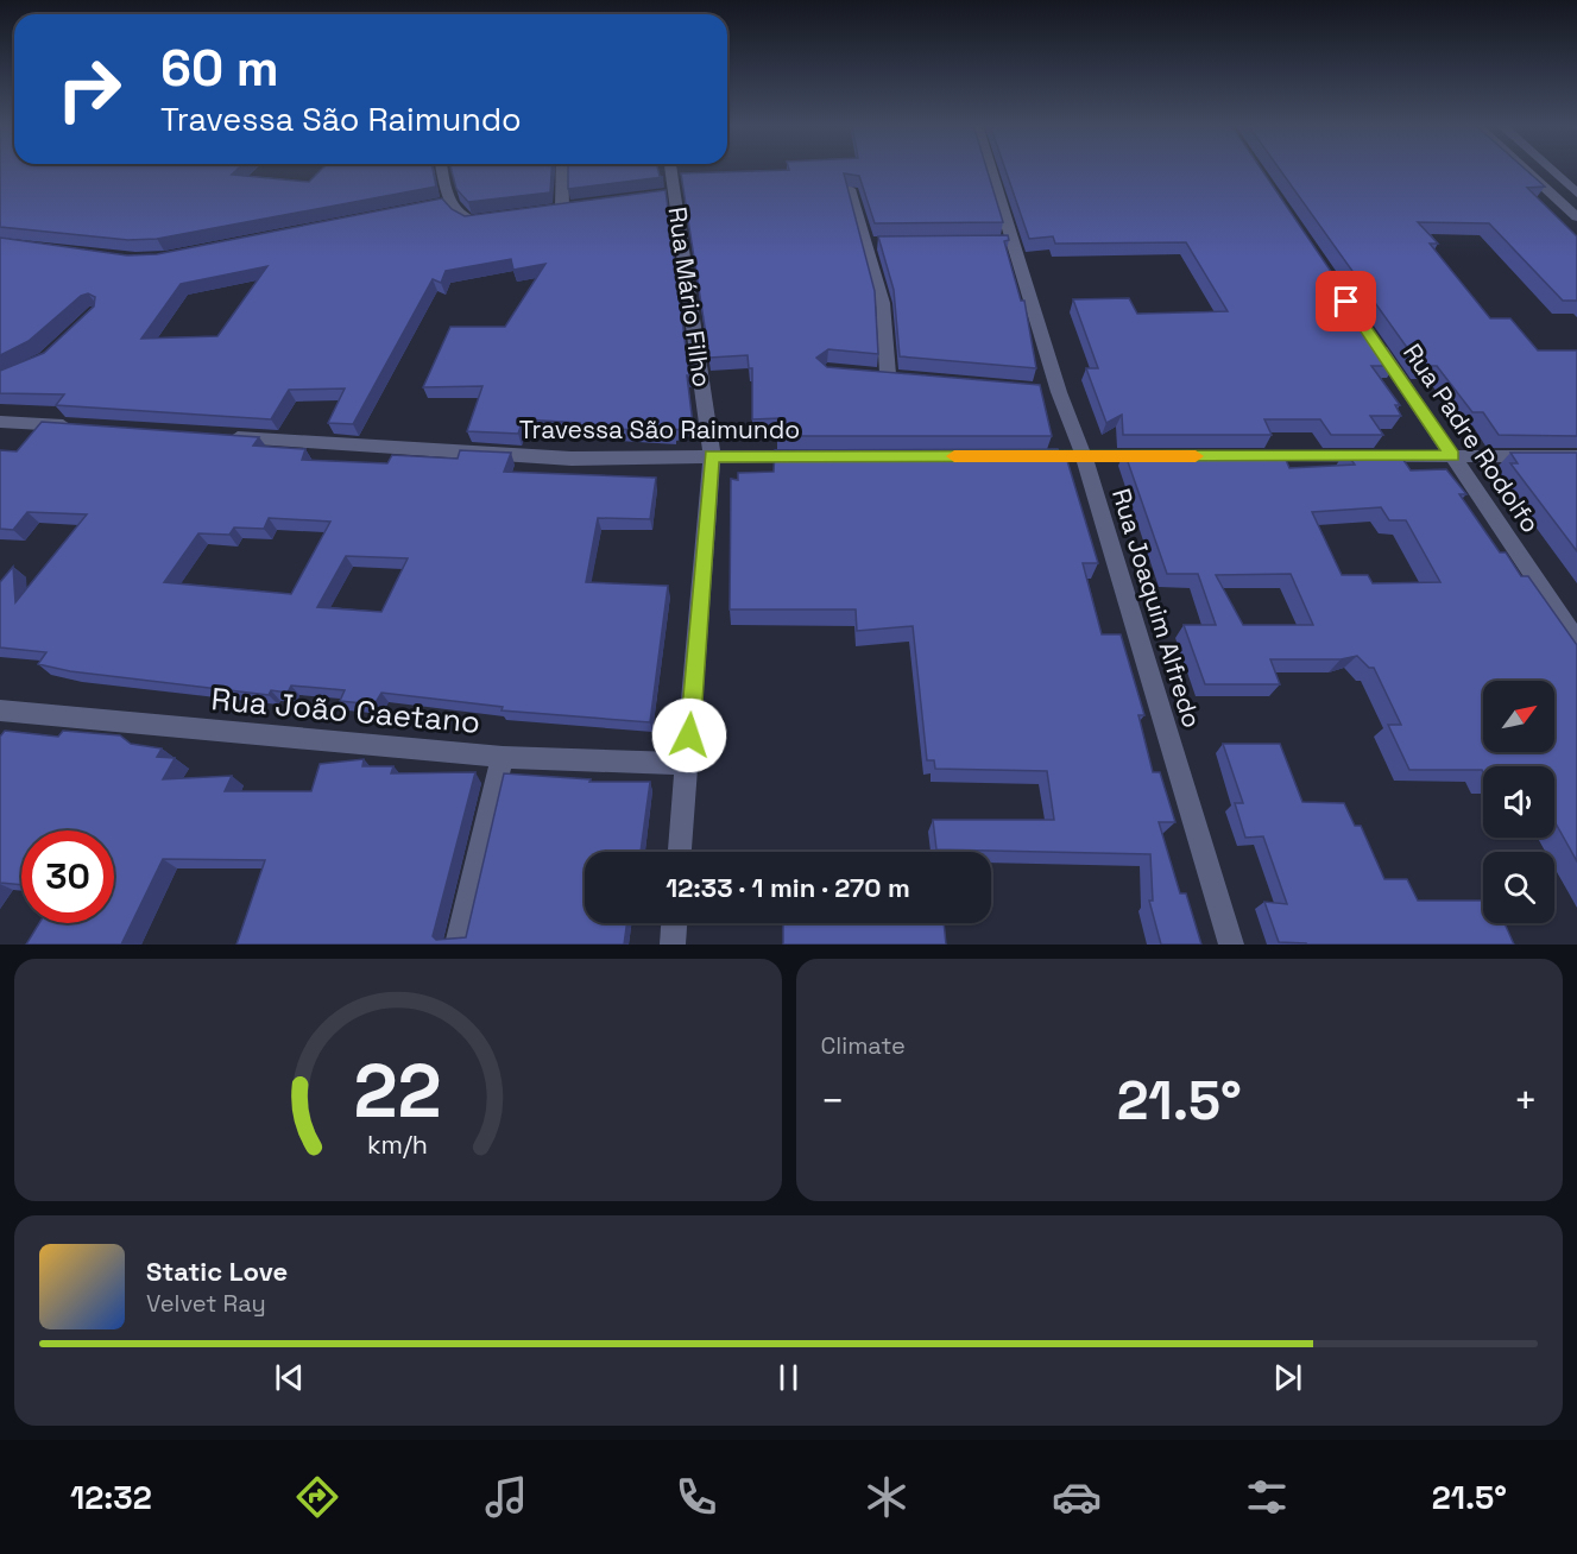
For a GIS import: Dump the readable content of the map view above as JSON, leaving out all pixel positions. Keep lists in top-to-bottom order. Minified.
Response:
{"streets":{"street":["Rua Mário Filho","Travessa São Raimundo","Rua Padre Rodolfo","Rua Joaquim Alfredo","Rua João Caetano"]},"crossings":[["Rua Mário Filho","Travessa São Raimundo"],["Rua Mário Filho","Rua João Caetano"]],"north":"top right","page":{"turn":["60 m","Travessa São Raimundo"],"limit":"30","trip":"12:33 · 1 min · 270 m","tile":"Climate","heat":["−","21.5°","+"],"song":["Static Love","Velvet Ray"],"tabs":["12:32","21.5°"],"gauge":["22","km/h"]}}
